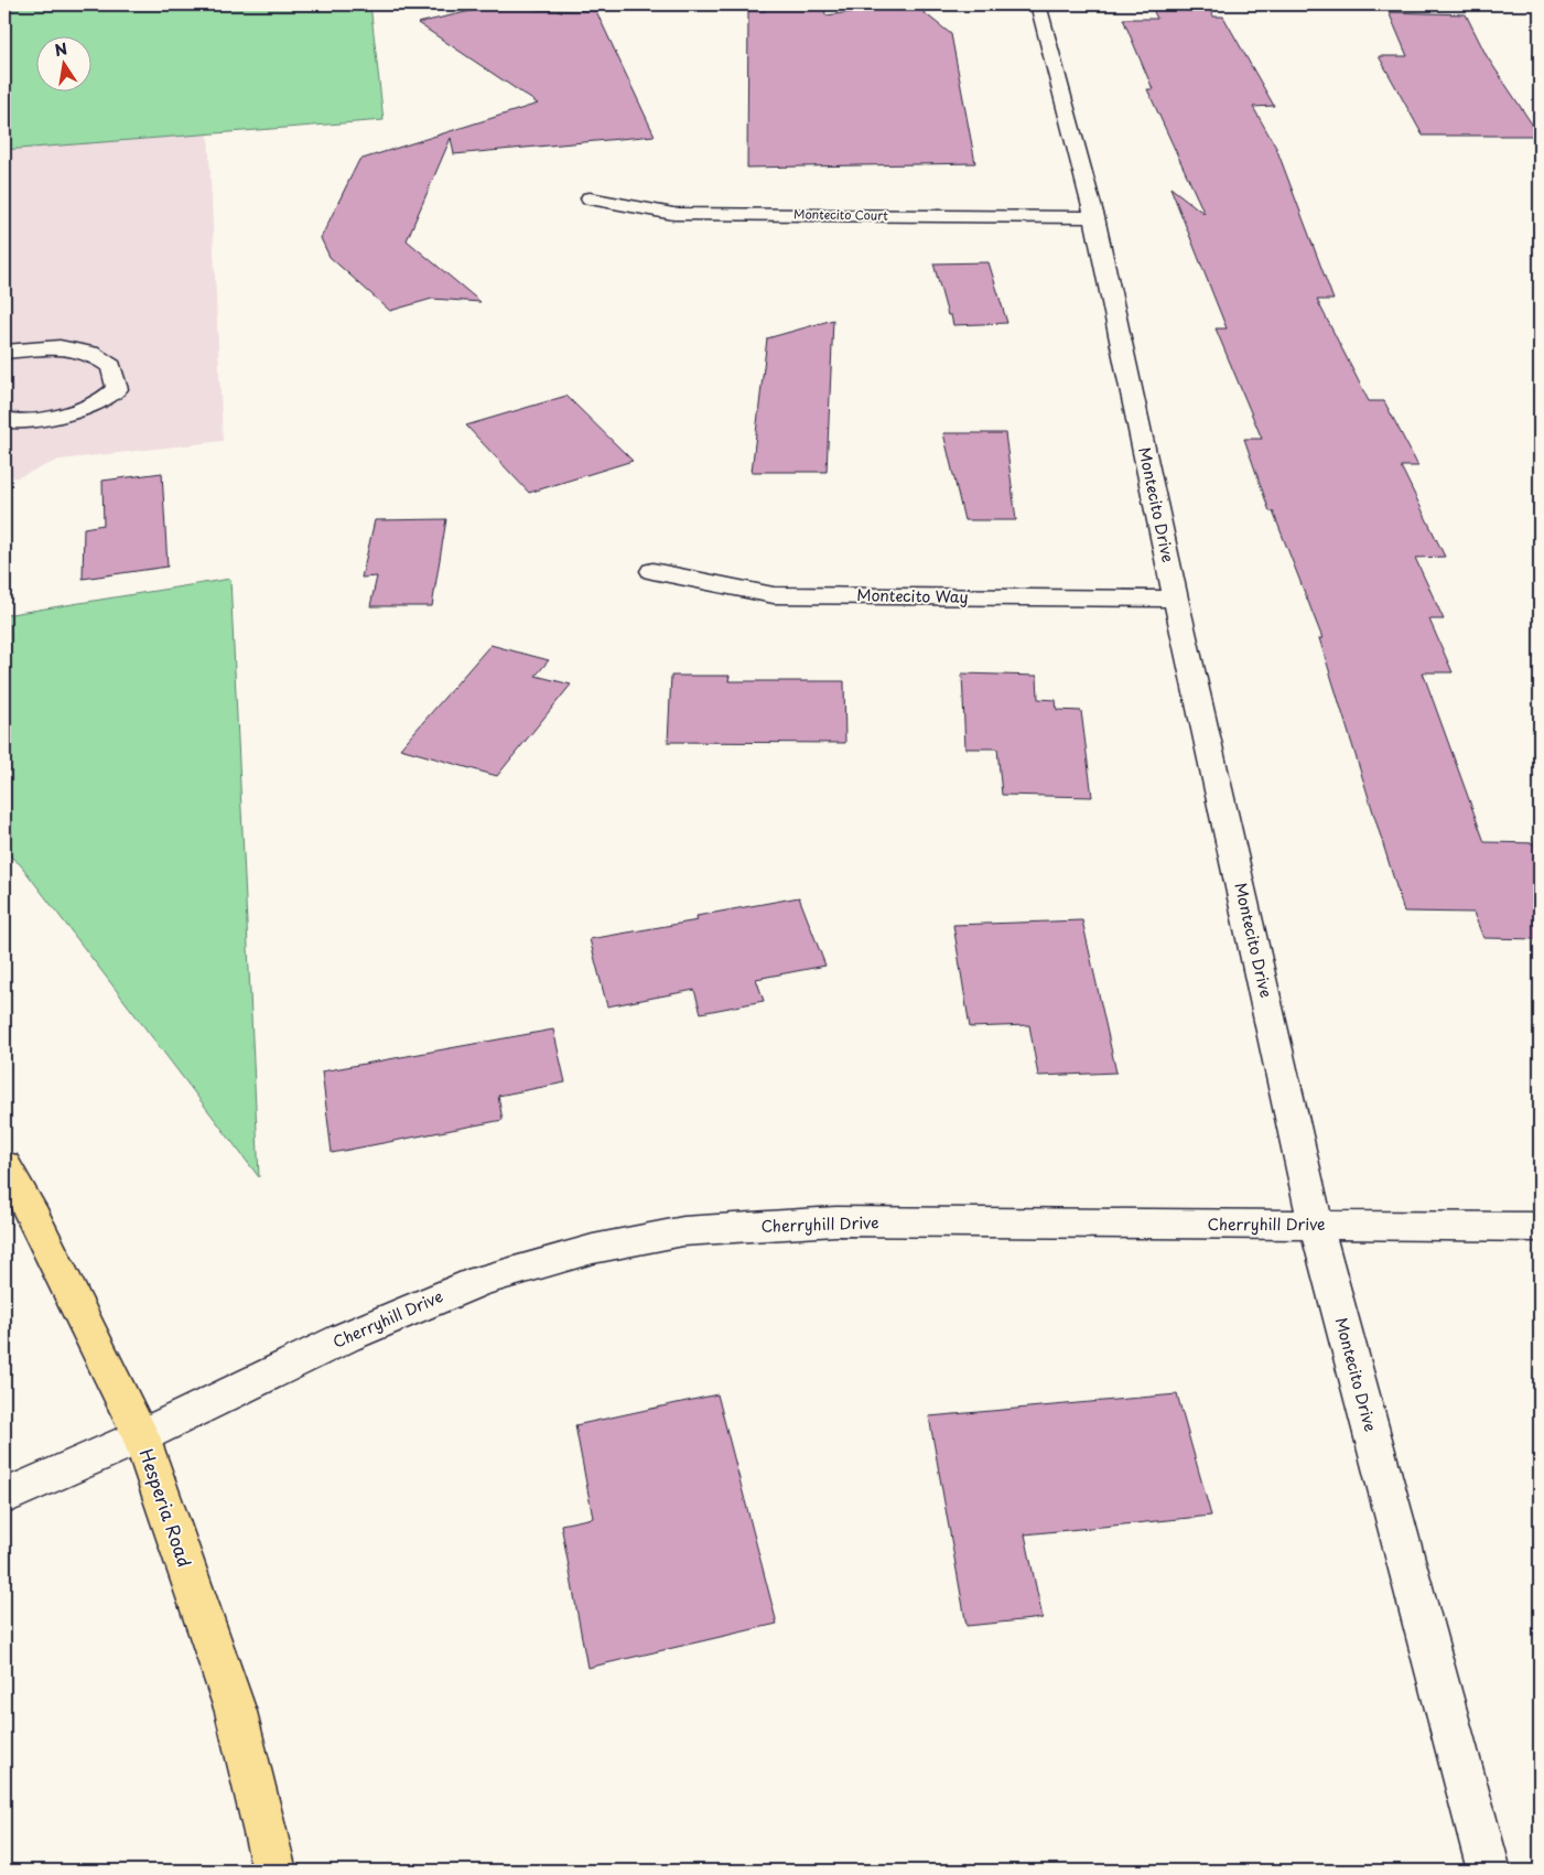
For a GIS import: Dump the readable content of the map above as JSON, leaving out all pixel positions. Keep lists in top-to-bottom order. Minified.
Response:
{"streets":{"main road":["Hesperia Road"],"street":["Montecito Court","Montecito Drive","Montecito Way","Cherryhill Drive"]},"crossings":[["Montecito Court","Montecito Drive"],["Montecito Drive","Montecito Way"],["Montecito Drive","Cherryhill Drive"],["Cherryhill Drive","Hesperia Road"]],"north":"top"}
